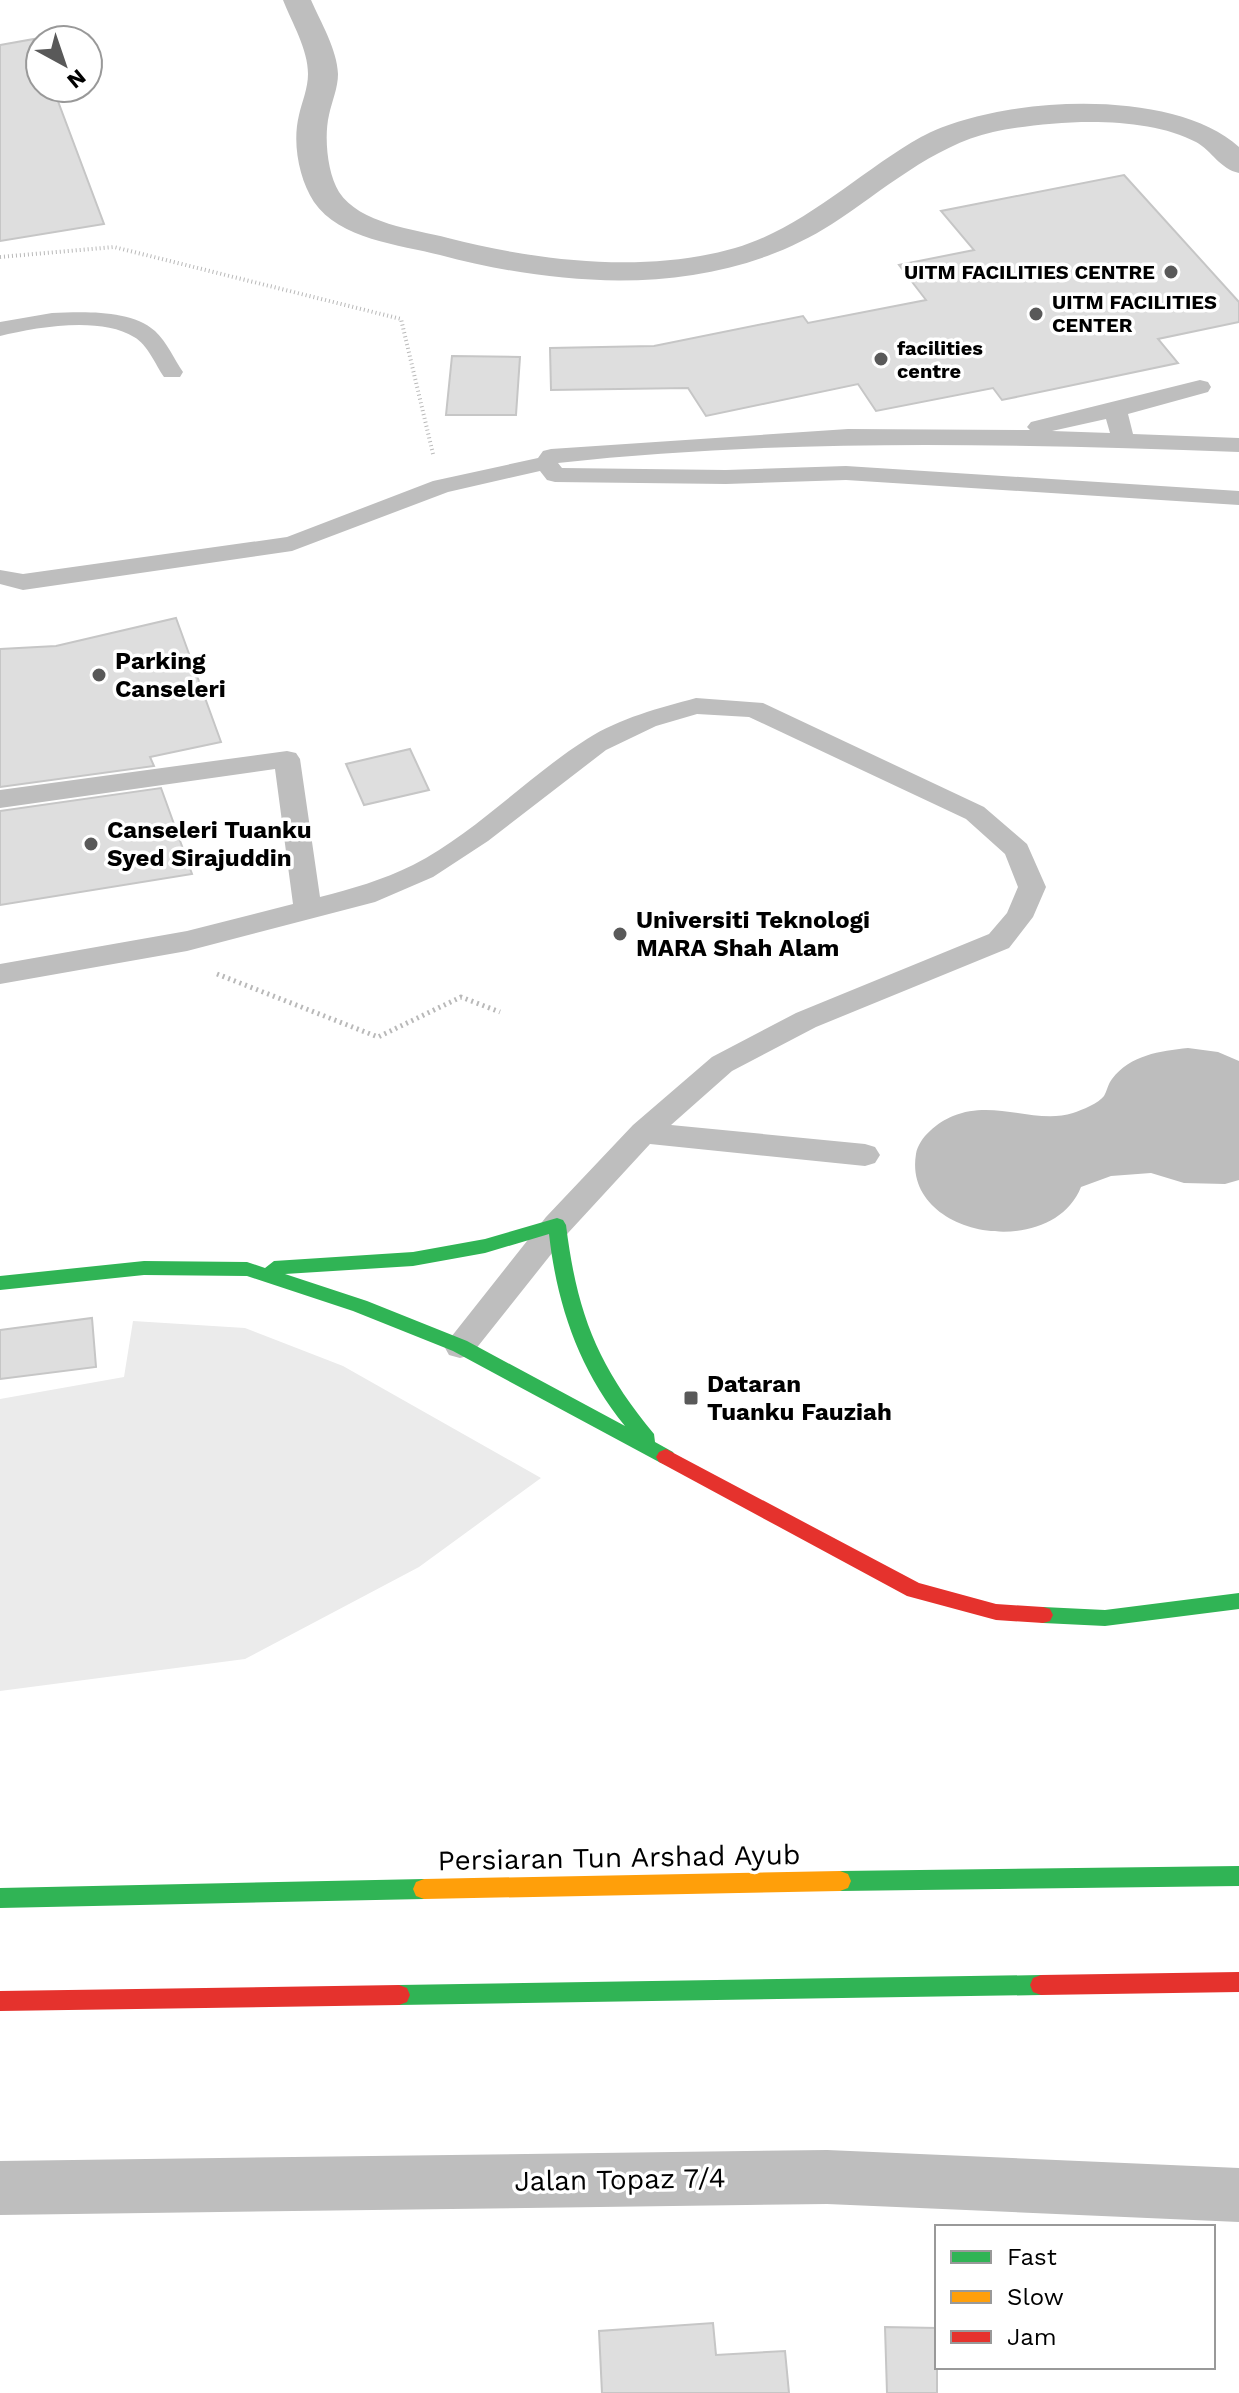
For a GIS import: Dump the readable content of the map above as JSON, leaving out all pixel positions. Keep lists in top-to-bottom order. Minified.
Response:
{"streets":{"main road":["Persiaran Tun Arshad Ayub"],"street":["Jalan Topaz 7/4"]},"places":{"other":["UITM FACILITIES CENTRE","UITM FACILITIES CENTER","facilities centre","Parking Canseleri","Canseleri Tuanku Syed Sirajuddin","Universiti Teknologi MARA Shah Alam"],"transit":["Dataran Tuanku Fauziah"]},"legend":["Fast","Slow","Jam"],"north":"bottom right"}
